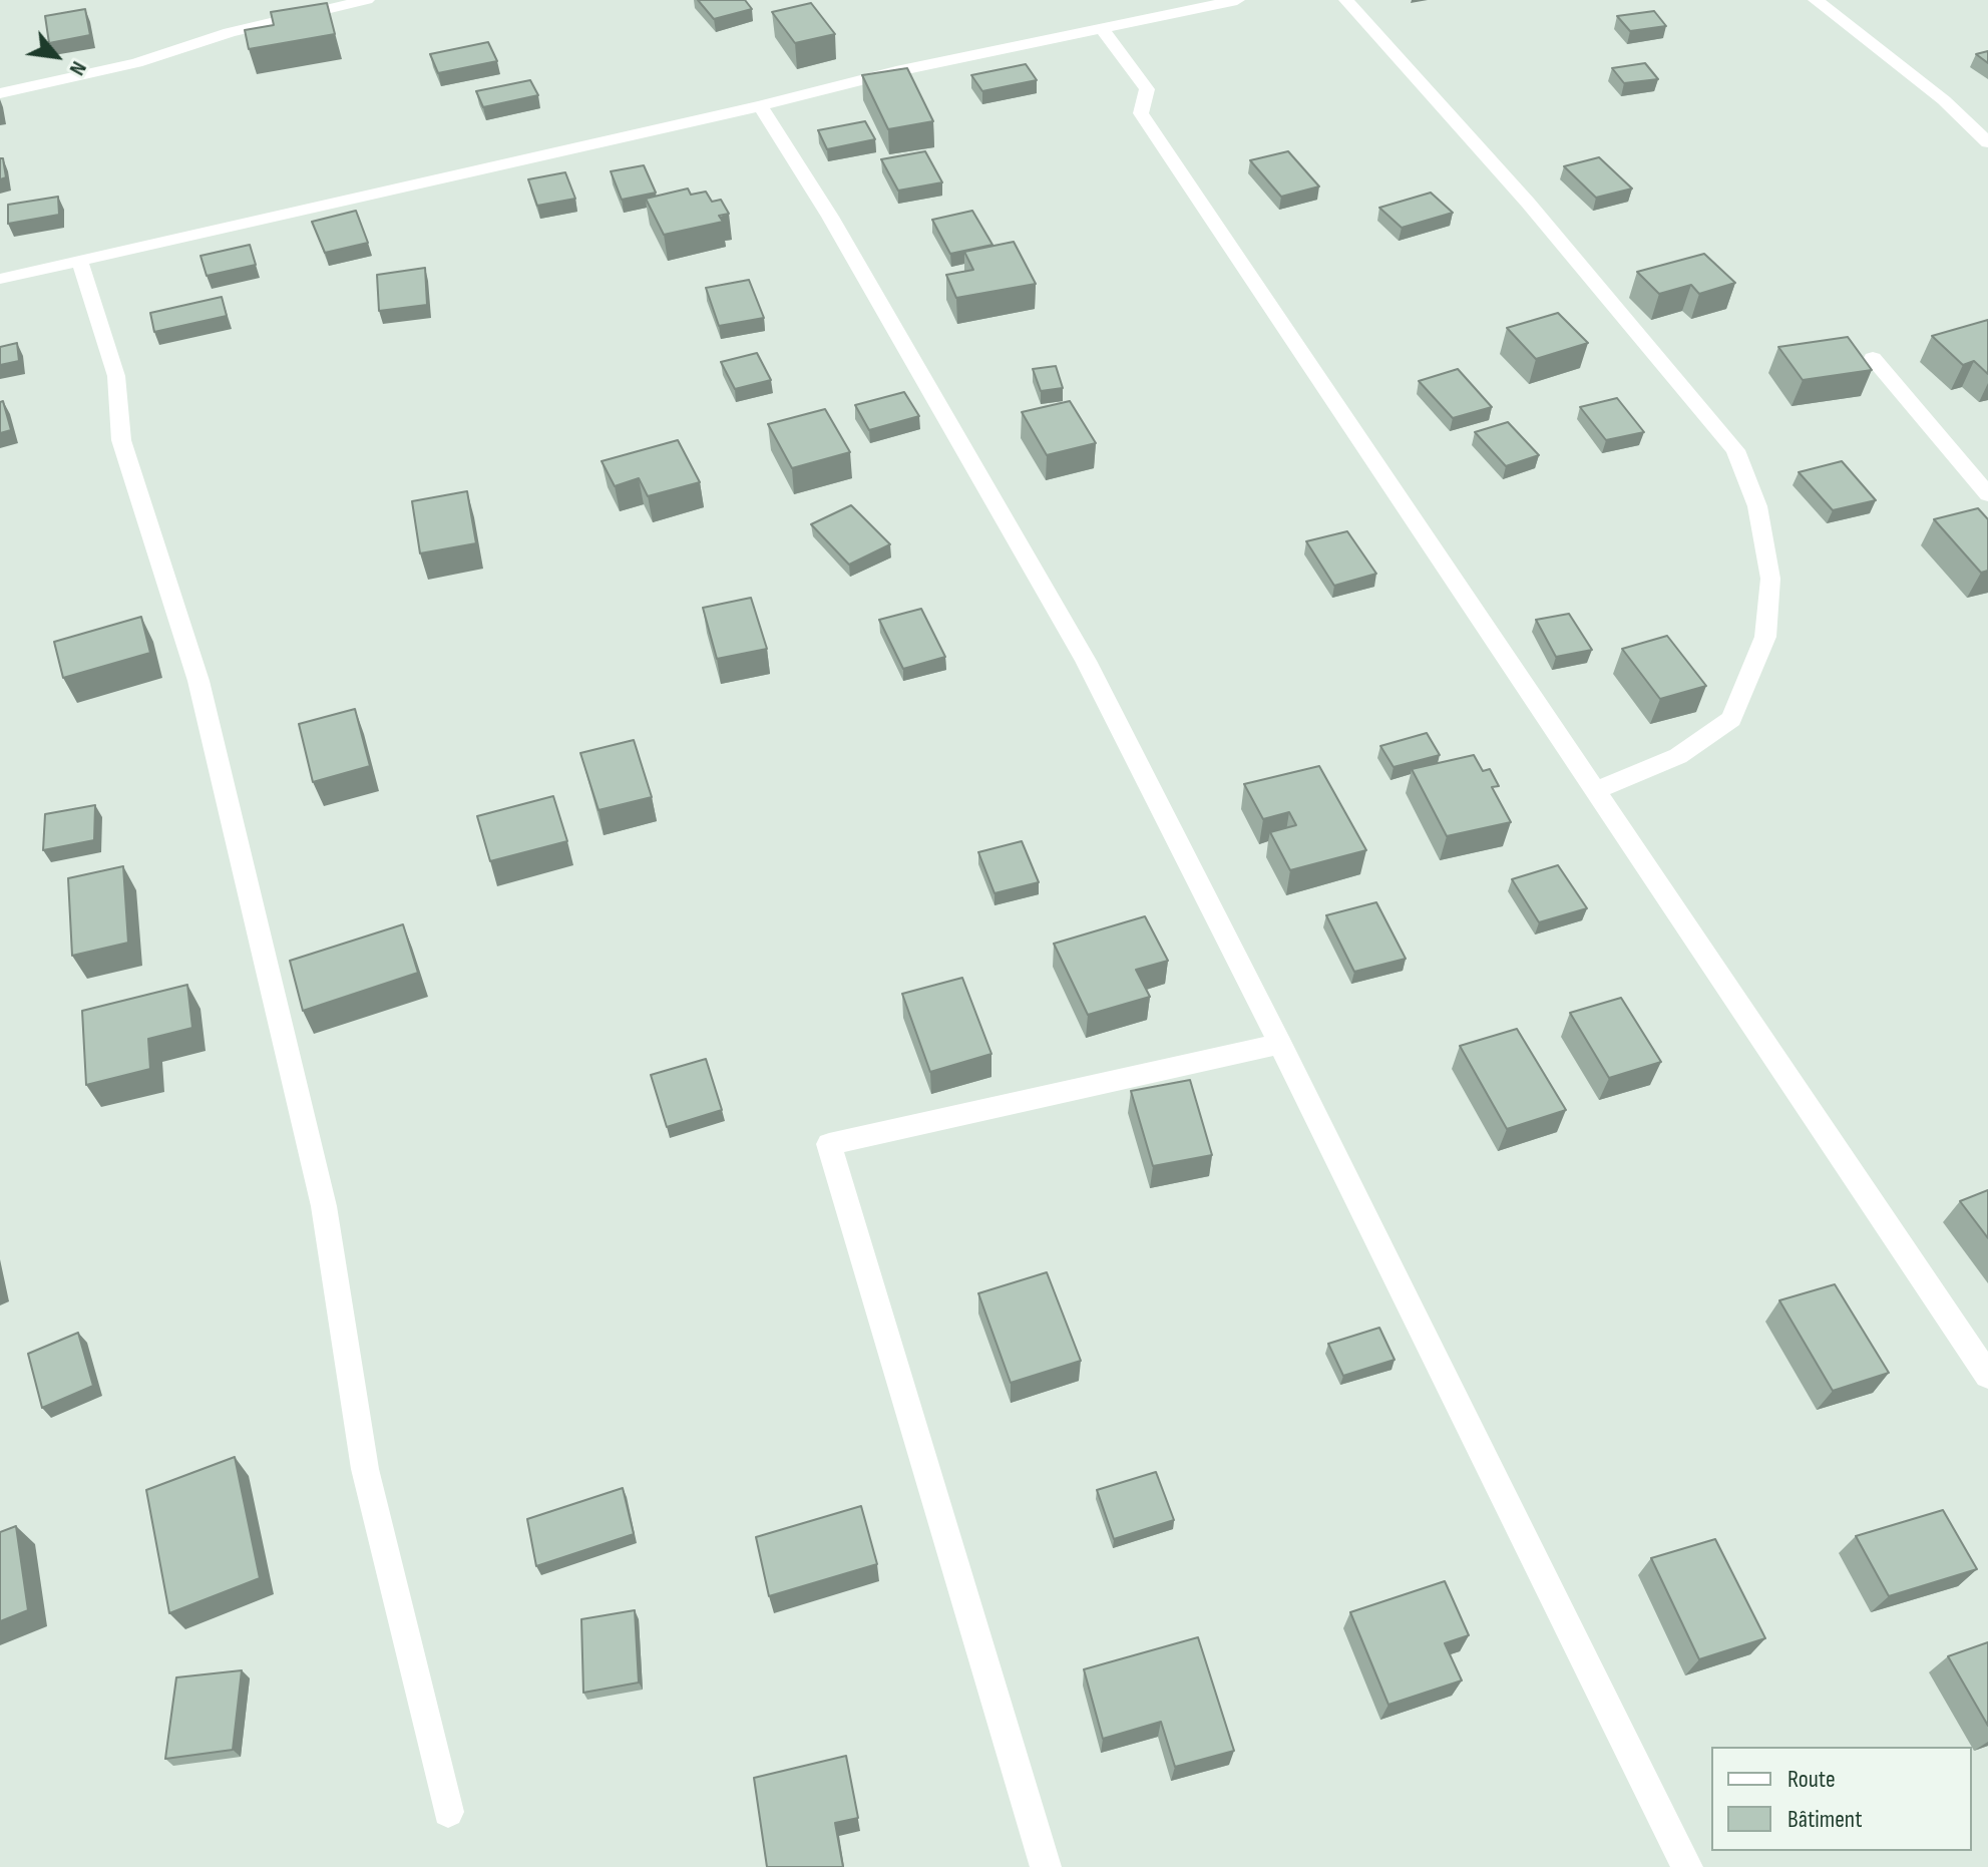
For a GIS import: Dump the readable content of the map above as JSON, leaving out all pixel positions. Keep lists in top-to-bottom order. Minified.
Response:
{"legend":["Route","Bâtiment"],"north":"bottom right"}
